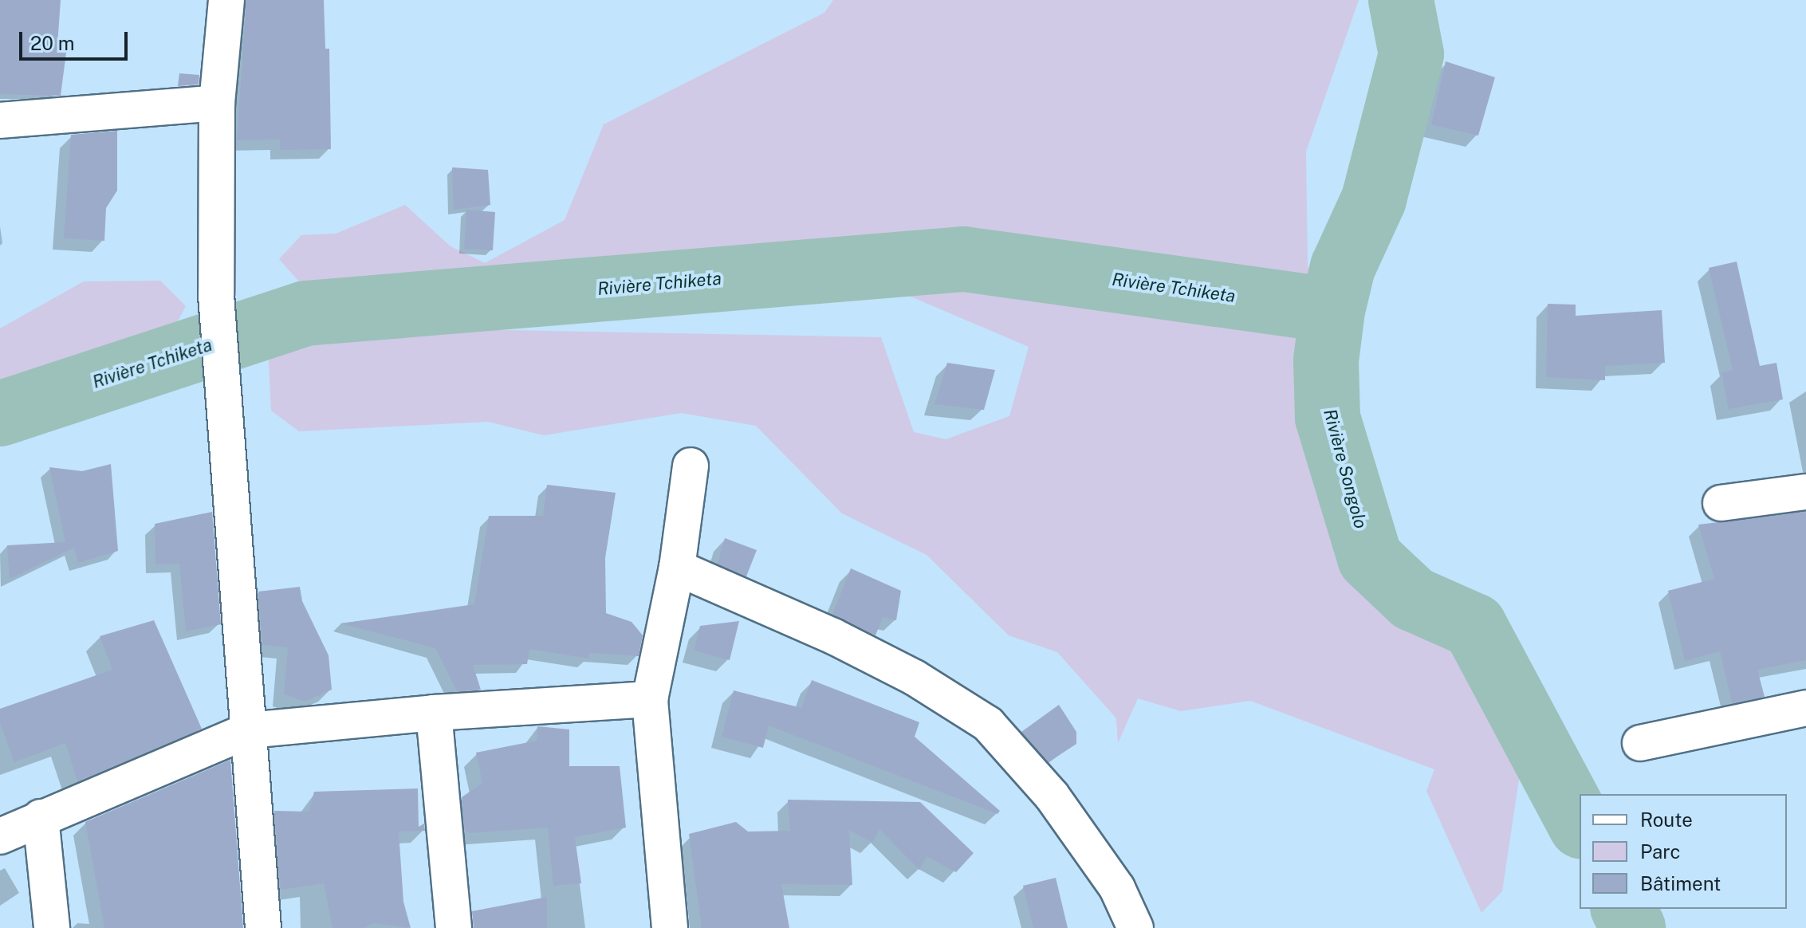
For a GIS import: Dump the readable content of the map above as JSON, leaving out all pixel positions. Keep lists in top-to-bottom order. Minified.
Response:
{"water":["Rivière Tchiketa","Rivière Songolo"],"legend":["Route","Parc","Bâtiment"],"scale_bar":"20 m"}
